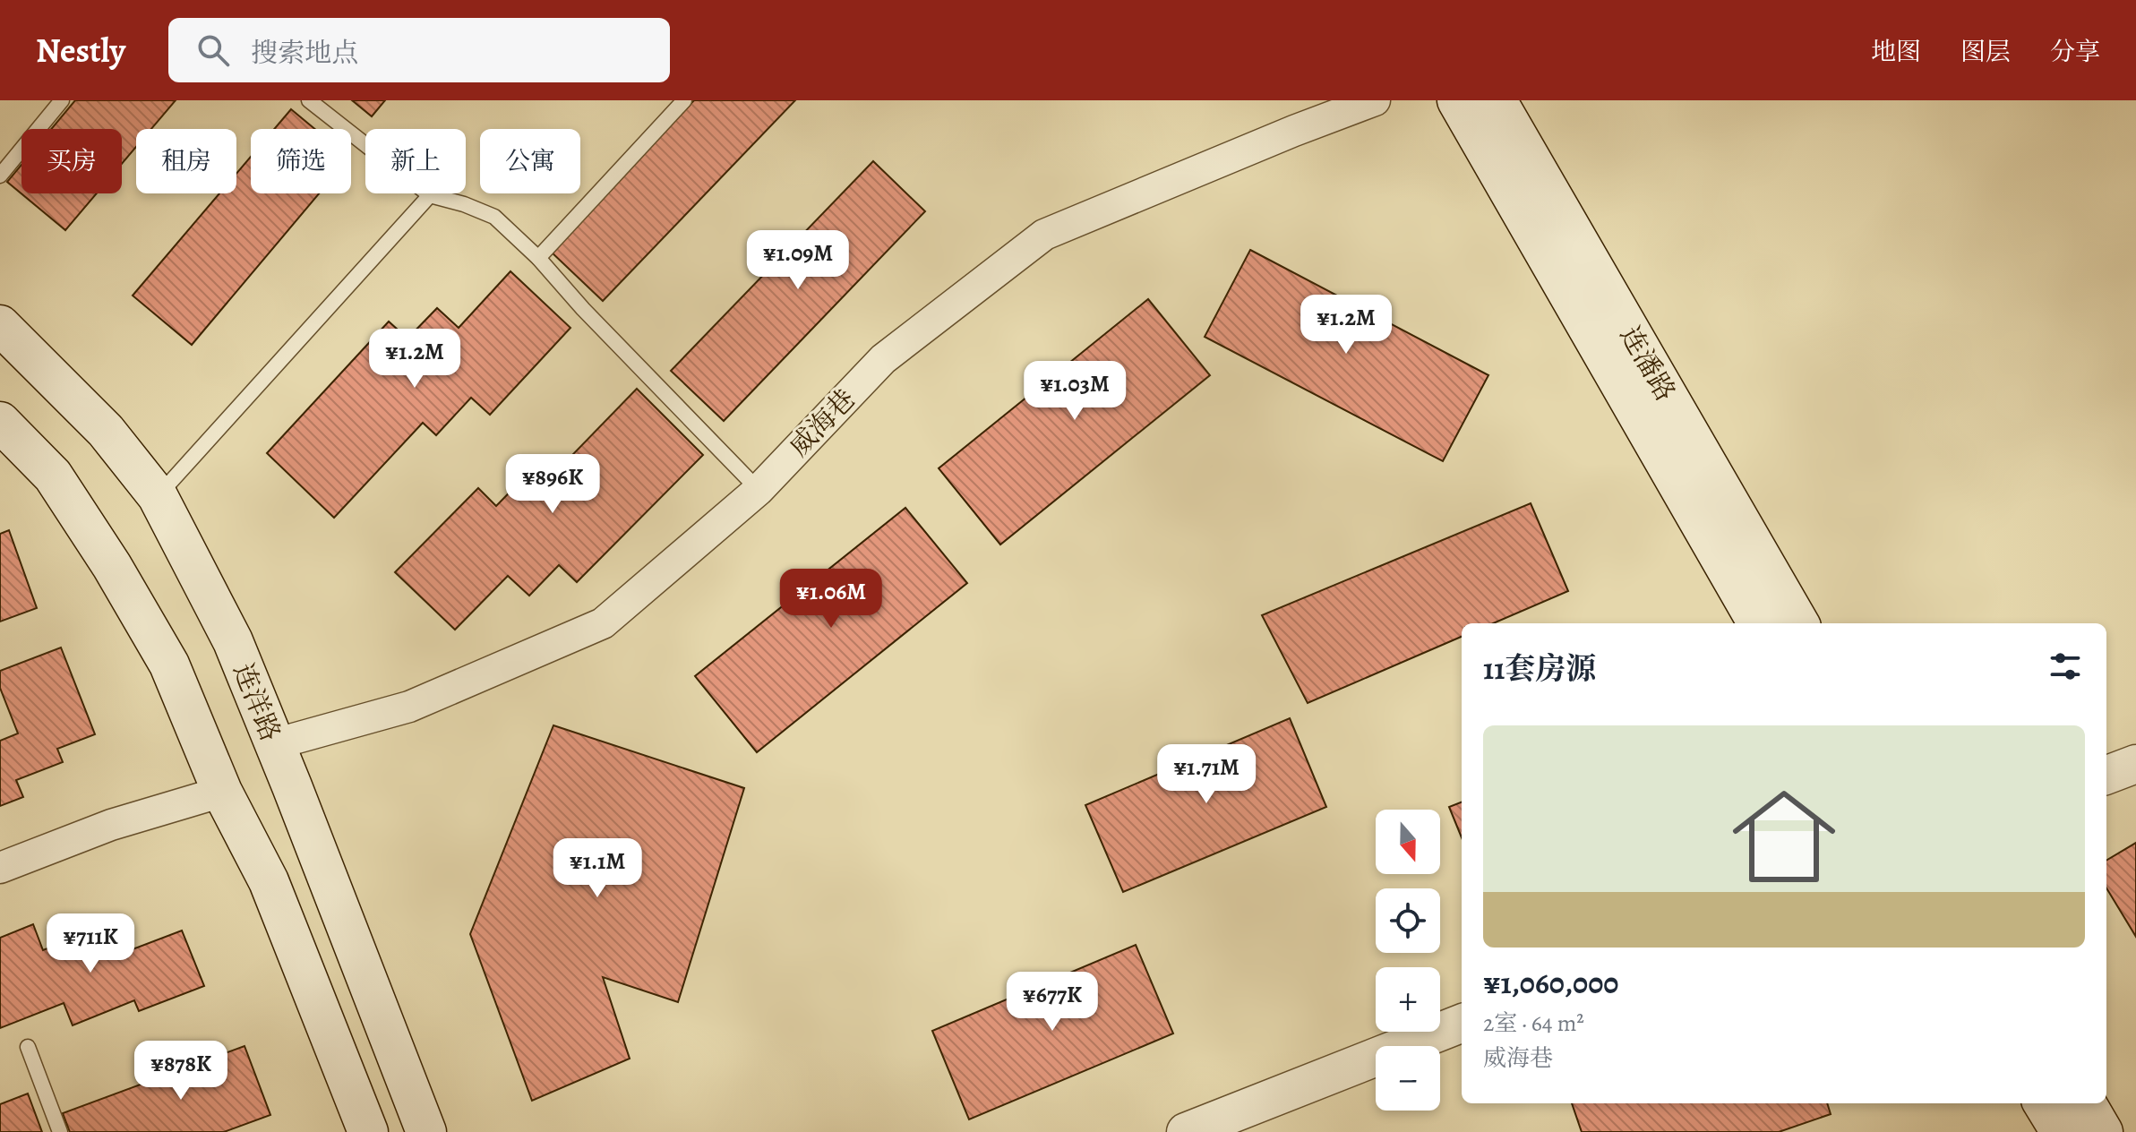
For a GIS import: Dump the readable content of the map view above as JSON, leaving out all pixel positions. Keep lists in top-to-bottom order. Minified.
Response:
{"streets":{"main road":["连潘路","连洋路"],"street":["威海巷"]},"crossings":[["威海巷","连洋路"]],"north":"bottom","page":{"header":"Nestly","search":"搜索地点","nav":["地图","图层","分享"],"chip":["买房","租房","筛选","新上","公寓"],"price":["¥1.09M","¥1.2M","¥1.2M","¥1.03M","¥896K","¥1.06M","¥1.71M","¥1.1M","¥711K","¥677K","¥878K"],"heading":"11套房源","list":[{"name":"¥1,060,000","note":"2室 · 64 m² · 威海巷"}],"map_buttons":["+","−"]}}
